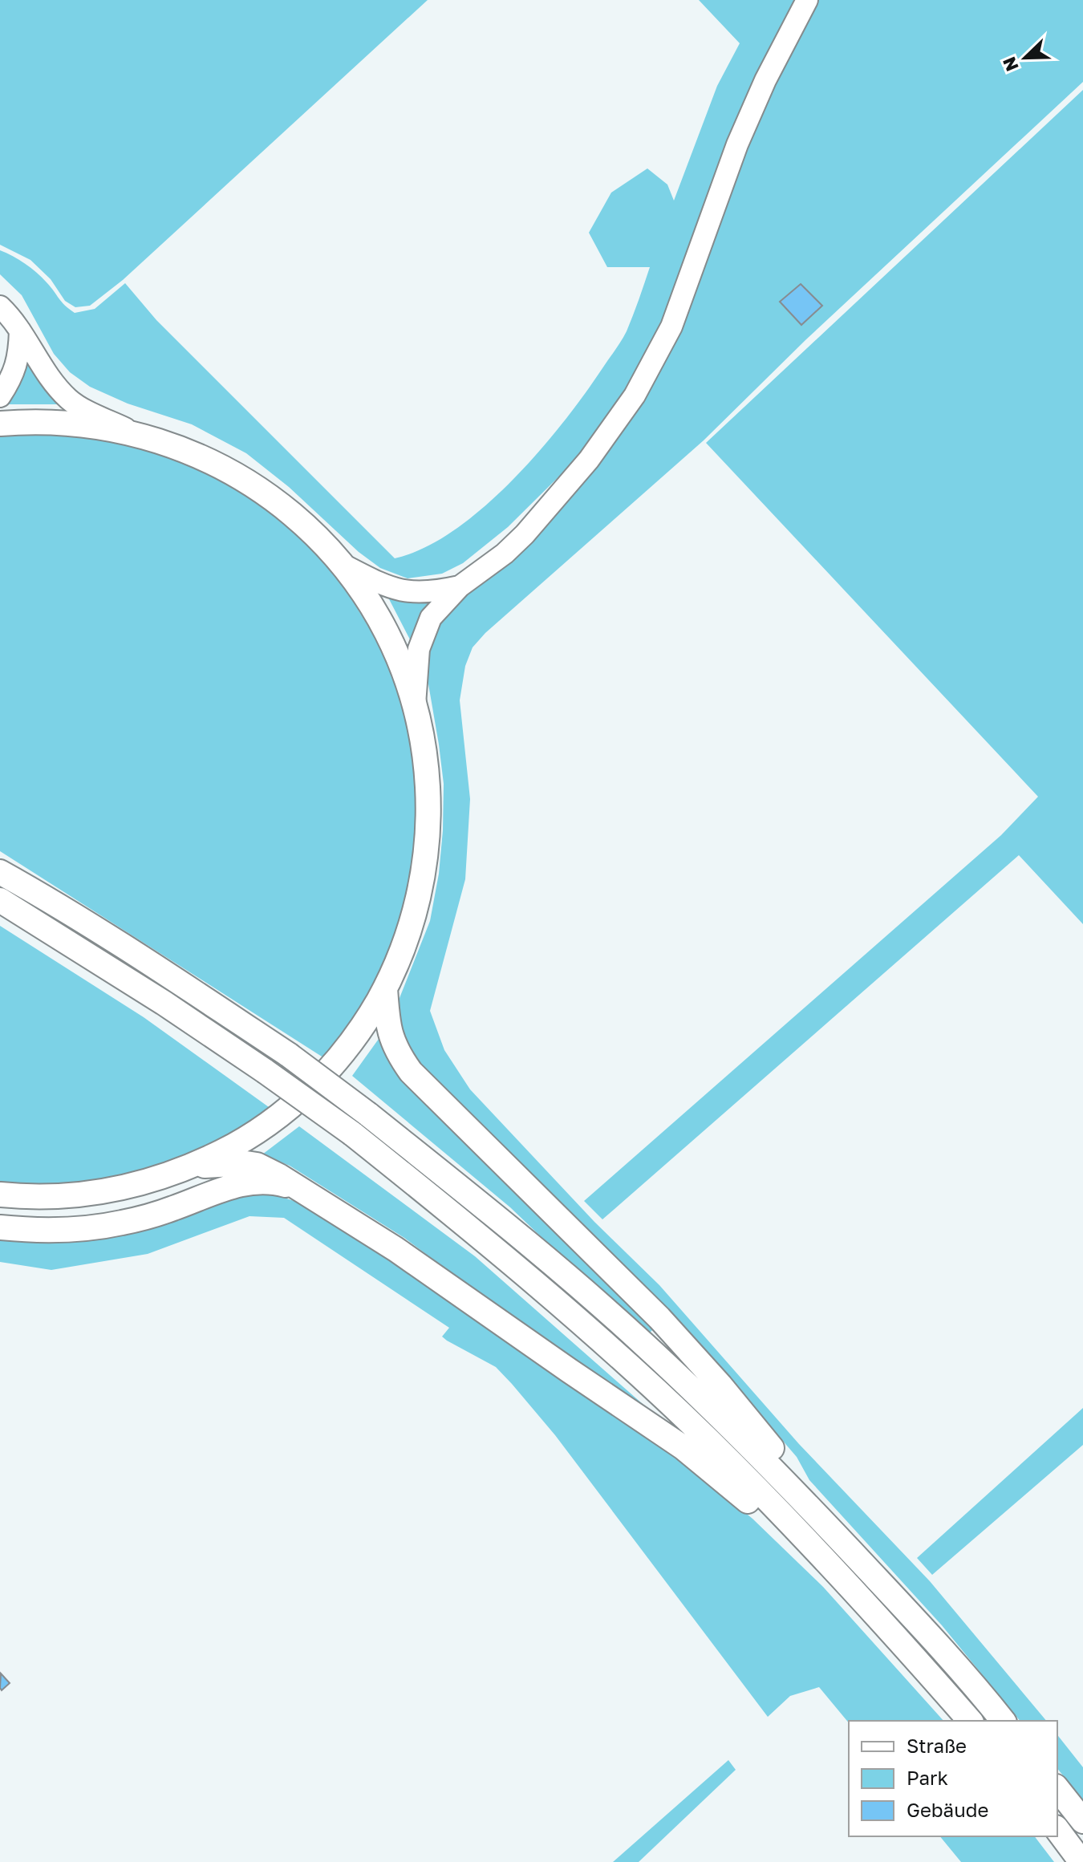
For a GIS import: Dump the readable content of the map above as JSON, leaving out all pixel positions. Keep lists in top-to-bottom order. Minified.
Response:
{"legend":["Straße","Park","Gebäude"],"north":"bottom left"}
